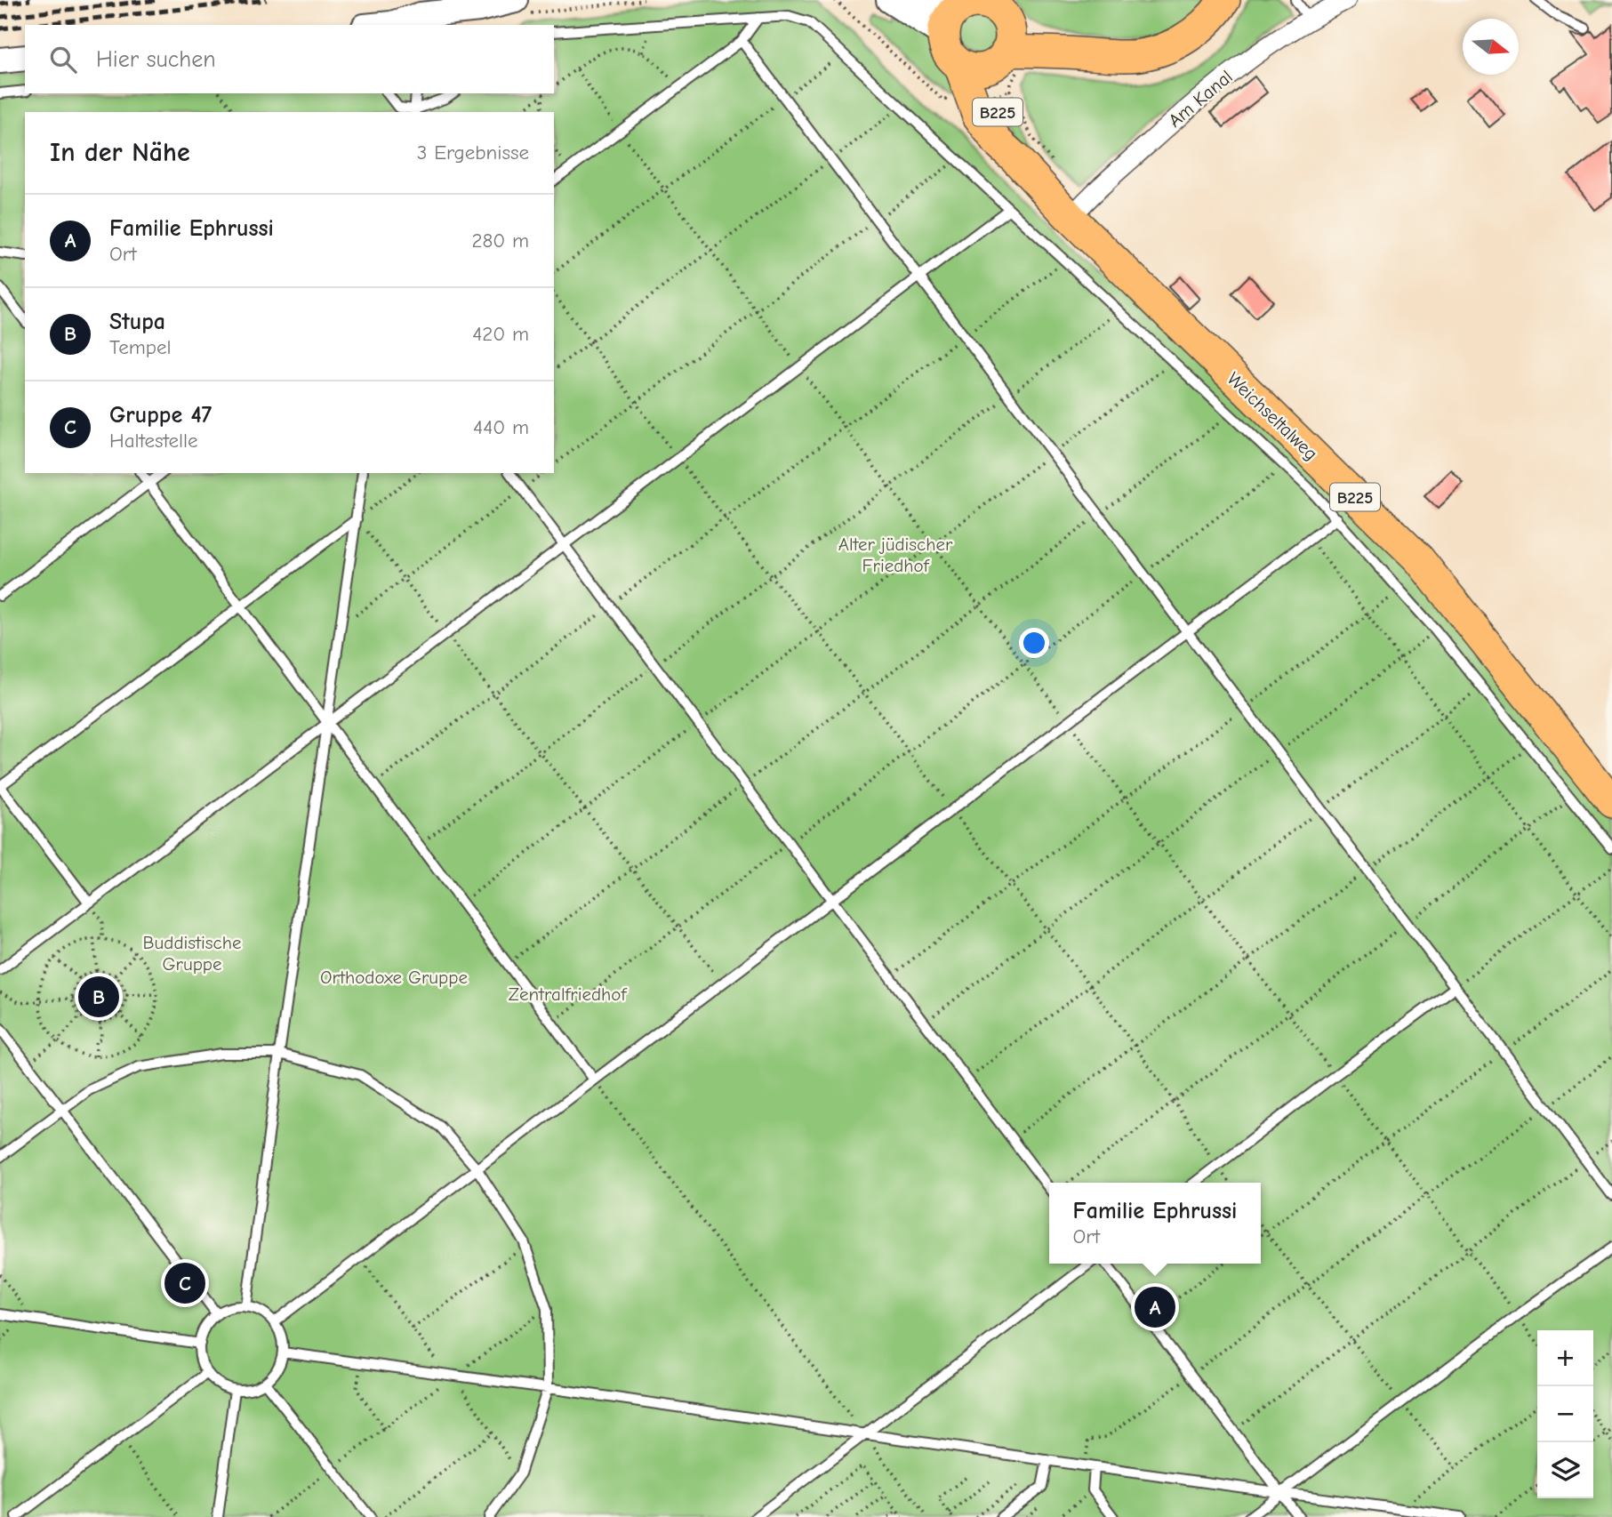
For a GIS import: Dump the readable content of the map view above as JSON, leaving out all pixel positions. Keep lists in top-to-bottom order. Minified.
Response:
{"streets":{"main road":["B225","Weichseltalweg"],"street":["Am Kanal"]},"crossings":[["Am Kanal","Weichseltalweg"],["B225","Weichseltalweg"]],"parks":["Alter jüdischer Friedhof","Buddistische Gruppe","Orthodoxe Gruppe","Zentralfriedhof"],"north":"right","page":{"search":"Hier suchen","heading":["In der Nähe","3 Ergebnisse"],"list":[{"mark":"A","name":"Familie Ephrussi","note":"Ort","value":"280 m"},{"mark":"B","name":"Stupa","note":"Tempel","value":"420 m"},{"mark":"C","name":"Gruppe 47","note":"Haltestelle","value":"440 m"}],"pins":["B","C","A"],"popup":["Familie Ephrussi","Ort"],"map_buttons":["+","−"]}}
